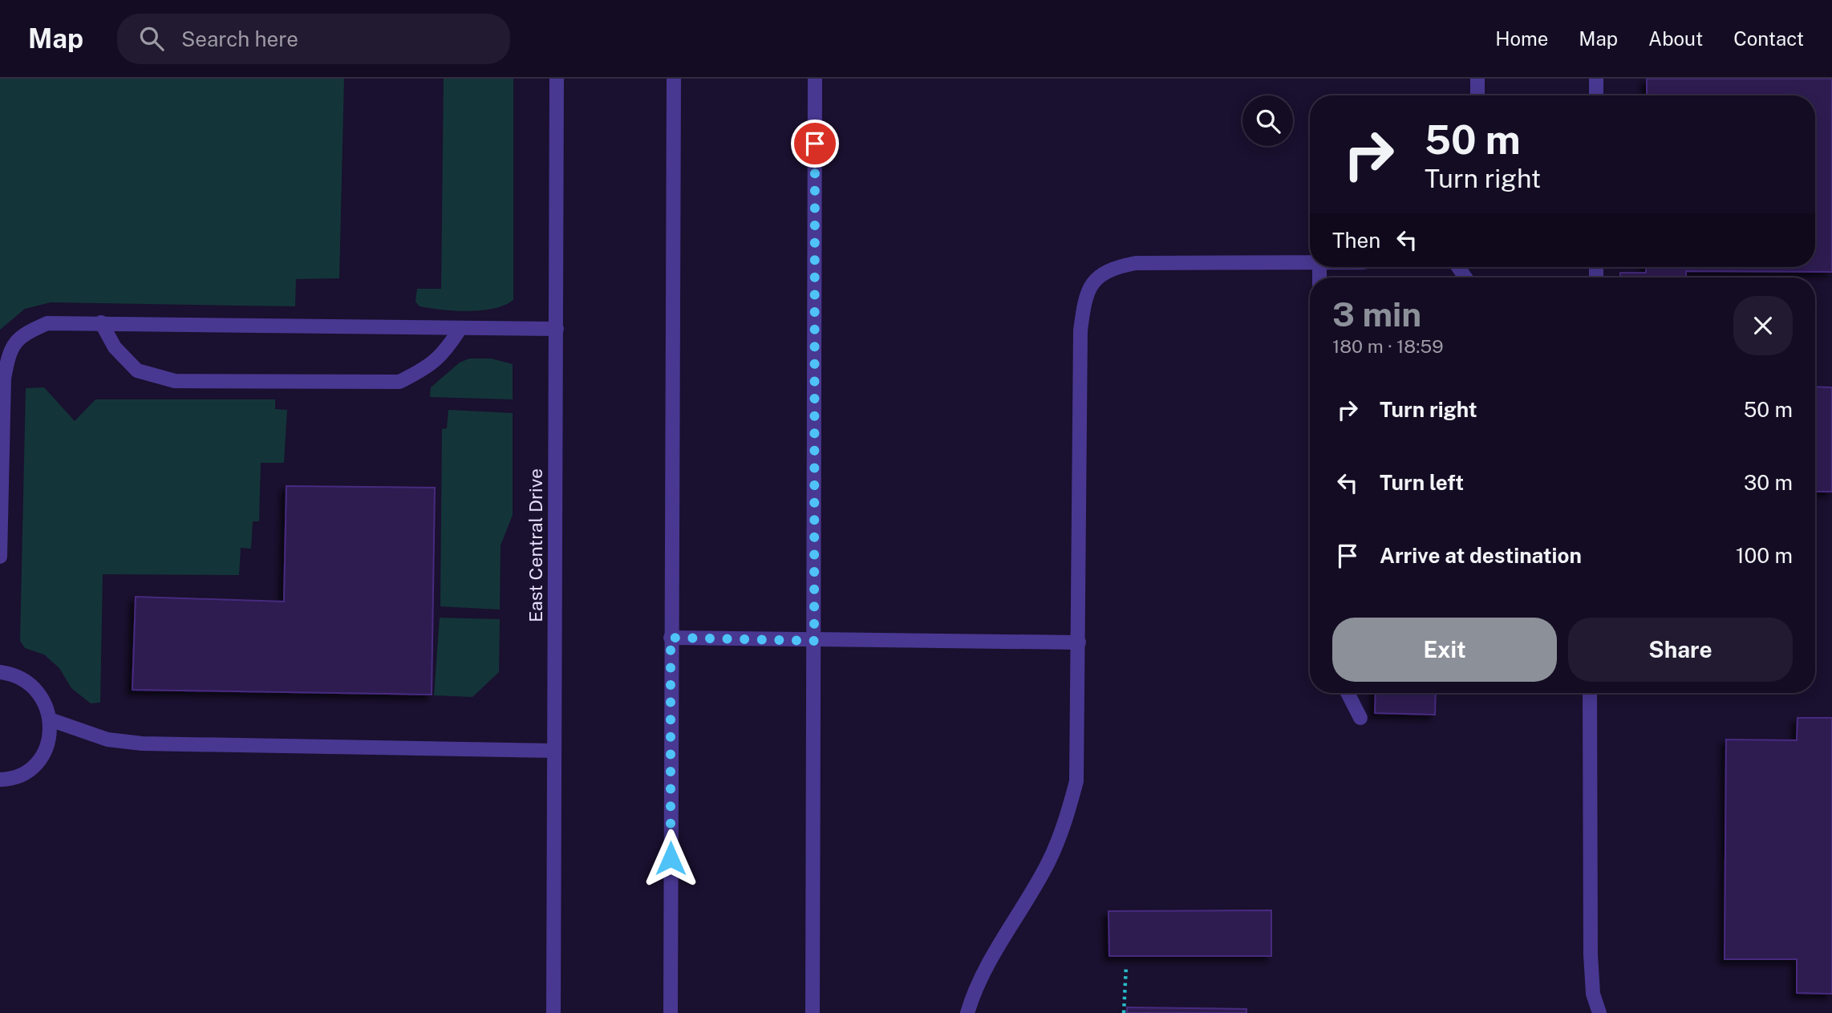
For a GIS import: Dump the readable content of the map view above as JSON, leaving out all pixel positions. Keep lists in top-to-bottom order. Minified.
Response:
{"streets":{"street":["East Central Drive"]},"page":{"header":"Map","search":"Search here","nav":["Home","Map","About","Contact"],"turn":["50 m","Turn right"],"then":"Then","heading":["3 min","180 m · 18:59"],"list":[{"name":"Turn right","value":"50 m"},{"name":"Turn left","value":"30 m"},{"name":"Arrive at destination","value":"100 m"}],"buttons":["Exit","Share"]}}
